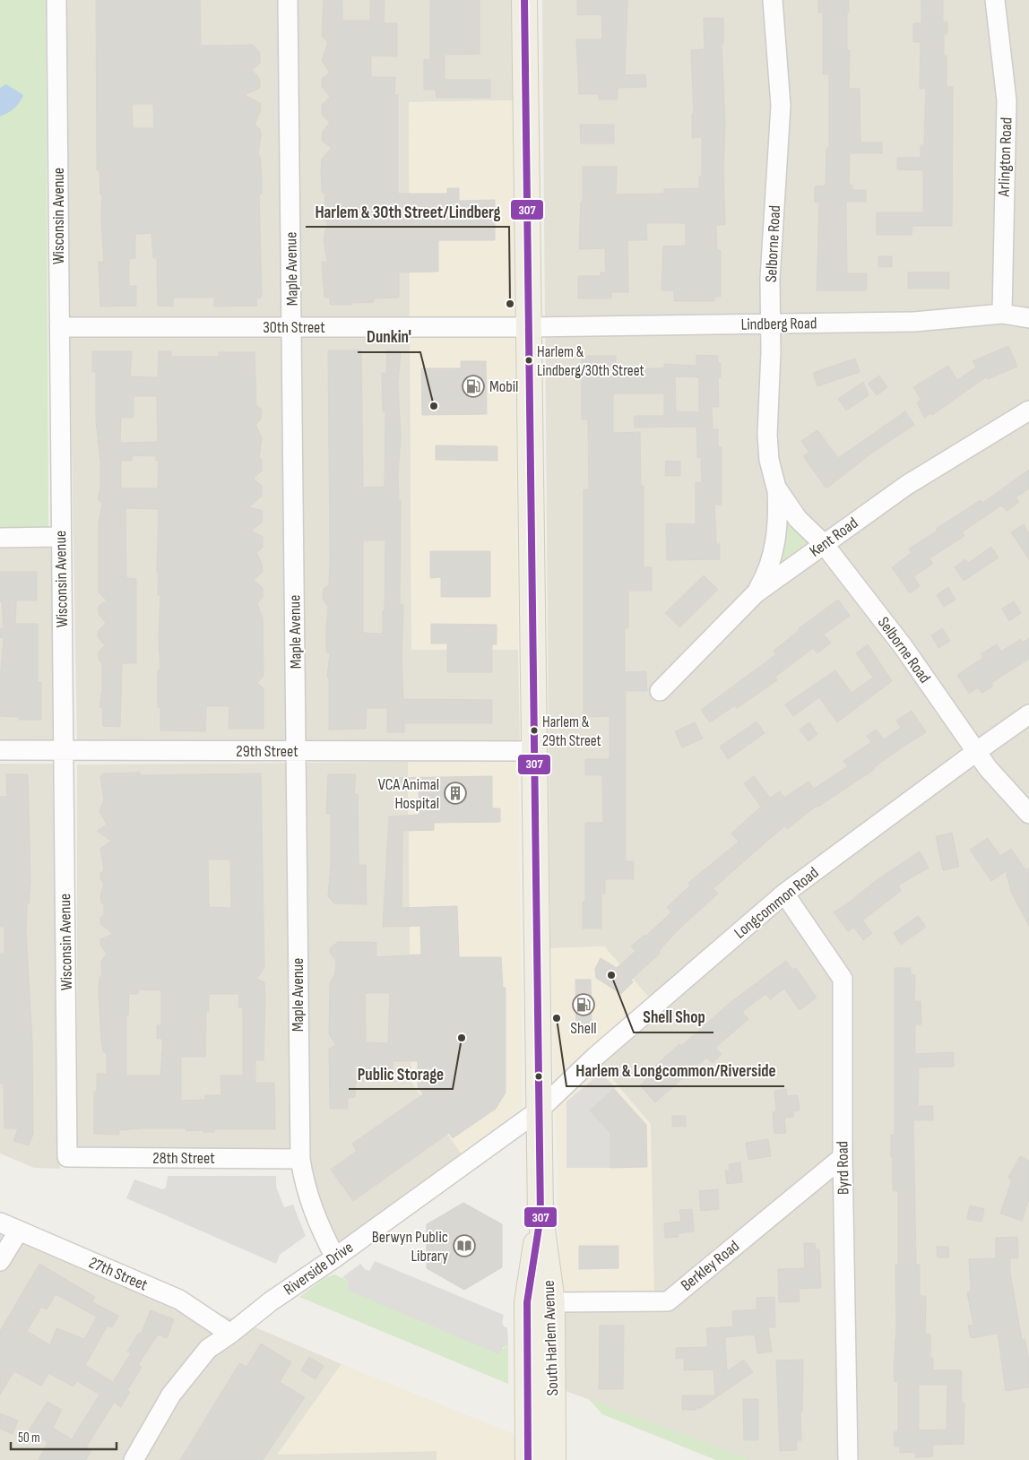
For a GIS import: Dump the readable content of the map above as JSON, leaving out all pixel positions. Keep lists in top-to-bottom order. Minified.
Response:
{"streets":{"main road":["South Harlem Avenue"],"street":["Arlington Road","Wisconsin Avenue","Selborne Road","Maple Avenue","Lindberg Road","30th Street","Kent Road","29th Street","Longcommon Road","28th Street","Byrd Road","Berkley Road","Riverside Drive","27th Street"]},"crossings":[["Arlington Road","Lindberg Road"],["Wisconsin Avenue","30th Street"],["Wisconsin Avenue","29th Street"],["Wisconsin Avenue","28th Street"],["Selborne Road","Lindberg Road"],["Selborne Road","Kent Road"],["Selborne Road","Longcommon Road"],["Maple Avenue","30th Street"],["Maple Avenue","29th Street"],["Maple Avenue","28th Street"],["Maple Avenue","Riverside Drive"],["Lindberg Road","30th Street"],["Lindberg Road","South Harlem Avenue"],["30th Street","South Harlem Avenue"],["29th Street","South Harlem Avenue"],["Longcommon Road","Byrd Road"],["Longcommon Road","Riverside Drive"],["Longcommon Road","South Harlem Avenue"],["Byrd Road","Berkley Road"],["Berkley Road","South Harlem Avenue"],["Riverside Drive","27th Street"],["Riverside Drive","South Harlem Avenue"]],"places":{"other":["Harlem & 30th Street/Lindberg","Harlem & Lindberg/30th Street","Dunkin'","Harlem & 29th Street","Shell Shop","Harlem & Longcommon/Riverside","Public Storage"],"fuel station":["Mobil","Shell"],"building":["VCA Animal Hospital"],"library":["Berwyn Public Library"]},"lines":["transit line 307"],"scale_bar":"50 m"}
